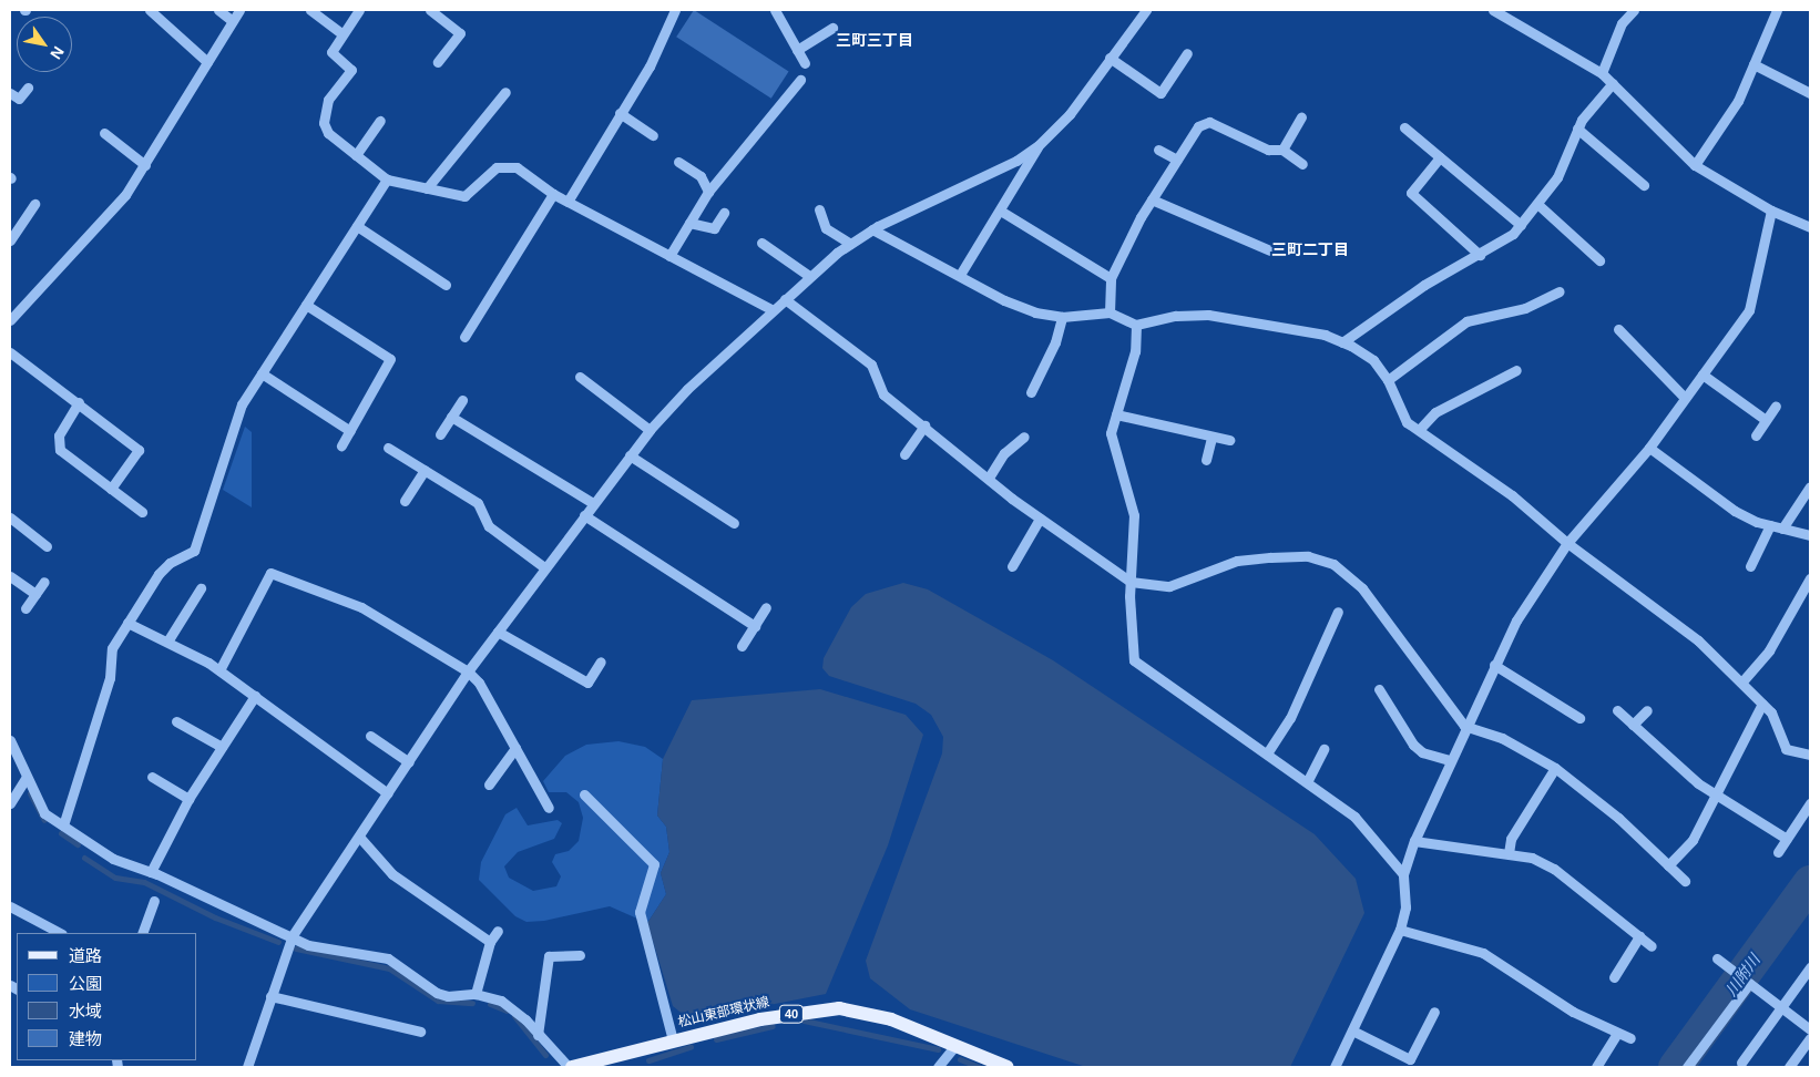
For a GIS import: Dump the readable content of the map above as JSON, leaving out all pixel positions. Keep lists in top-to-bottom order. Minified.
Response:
{"streets":{"main road":["松山東部環状線","40"]},"districts":["三町三丁目","三町二丁目"],"water":["川附川"],"legend":["道路","公園","水域","建物"],"north":"bottom right"}
